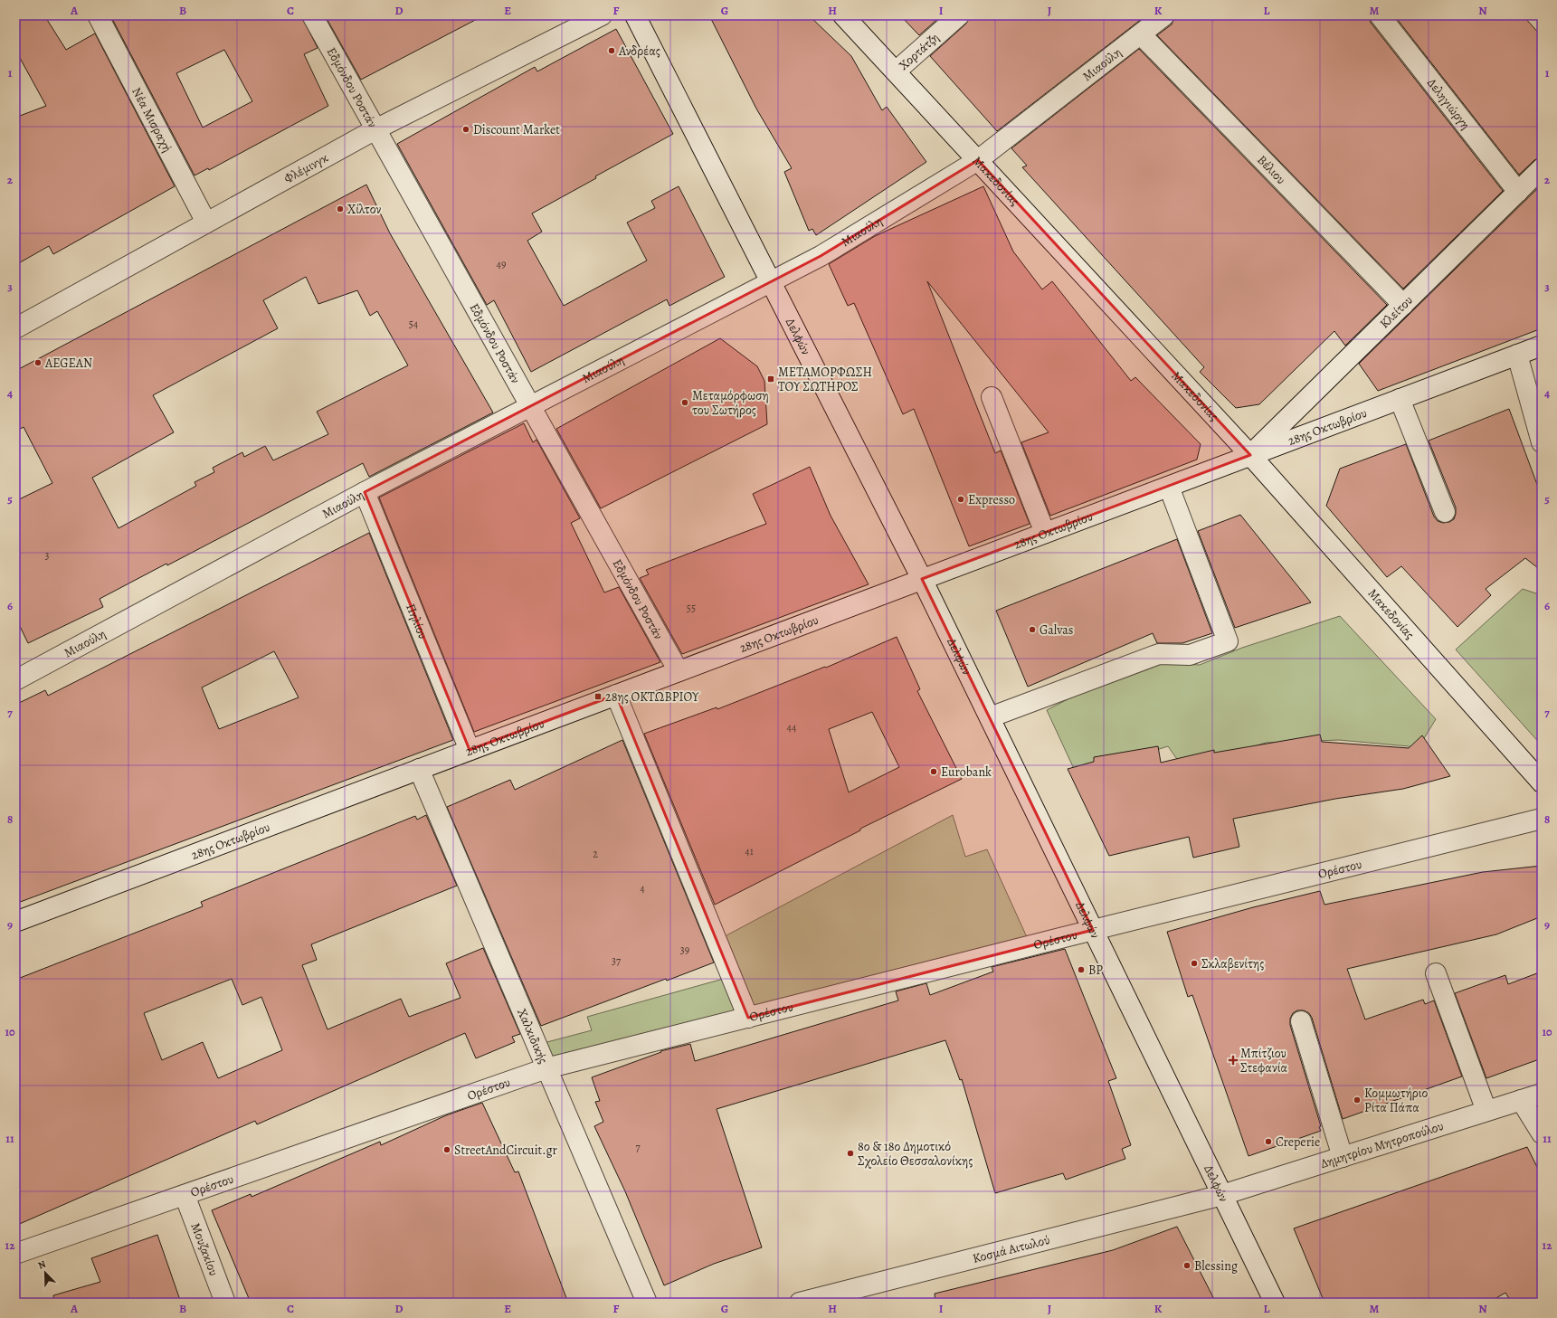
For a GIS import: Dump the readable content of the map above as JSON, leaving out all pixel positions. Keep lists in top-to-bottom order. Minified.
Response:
{"streets":{"street":["Χορτάτζη","Μιαούλη","Εδμόνδου Ροστάν","Δεληγιώργη","Νέα Μισραχή","Φλέμινγκ","Βέλιου","Μακεδονίας","Κλείτου","Δελφών","28ης Οκτωβρίου","Πηλίου","Ορέστου","Χαλκιδικής","Δημητρίου Μητροπούλου","Κοσμά Αιτωλού","Μουζακίου"]},"crossings":[["Χορτάτζη","Μακεδονίας"],["Μιαούλη","Εδμόνδου Ροστάν"],["Μιαούλη","Βέλιου"],["Μιαούλη","Μακεδονίας"],["Μιαούλη","Δελφών"],["Μιαούλη","Πηλίου"],["Εδμόνδου Ροστάν","Φλέμινγκ"],["Εδμόνδου Ροστάν","28ης Οκτωβρίου"],["Δεληγιώργη","Κλείτου"],["Νέα Μισραχή","Φλέμινγκ"],["Βέλιου","Κλείτου"],["Μακεδονίας","Κλείτου"],["Μακεδονίας","28ης Οκτωβρίου"],["Κλείτου","28ης Οκτωβρίου"],["Δελφών","28ης Οκτωβρίου"],["Δελφών","Ορέστου"],["Δελφών","Δημητρίου Μητροπούλου"],["Δελφών","Κοσμά Αιτωλού"],["28ης Οκτωβρίου","Πηλίου"],["28ης Οκτωβρίου","Χαλκιδικής"],["Ορέστου","Χαλκιδικής"],["Ορέστου","Μουζακίου"],["Δημητρίου Μητροπούλου","Κοσμά Αιτωλού"]],"places":{"other":["Ανδρέας","Discount Market","Χίλτον","AEGEAN","Μεταμόρφωση του Σωτήρος","Expresso","Galvas","Eurobank","Σκλαβενίτης","BP","Κομμωτήριο Ρίτα Πάπα","Creperie","StreetAndCircuit.gr","8ο & 18ο Δημοτικό Σχολείο Θεσσαλονίκης","Blessing"],"transit":["ΜΕΤΑΜΟΡΦΩΣΗ ΤΟΥ ΣΩΤΗΡΟΣ","28ης ΟΚΤΩΒΡΙΟΥ"],"health":["Μπίτζιου Στεφανία"]},"house_numbers":["49","54","3","55","44","41","2","4","39","37","7"],"north":"top left","grid":{"columns":["A","B","C","D","E","F","G","H","I","J","K","L","M","N"],"rows":["1","2","3","4","5","6","7","8","9","10","11","12"]}}
